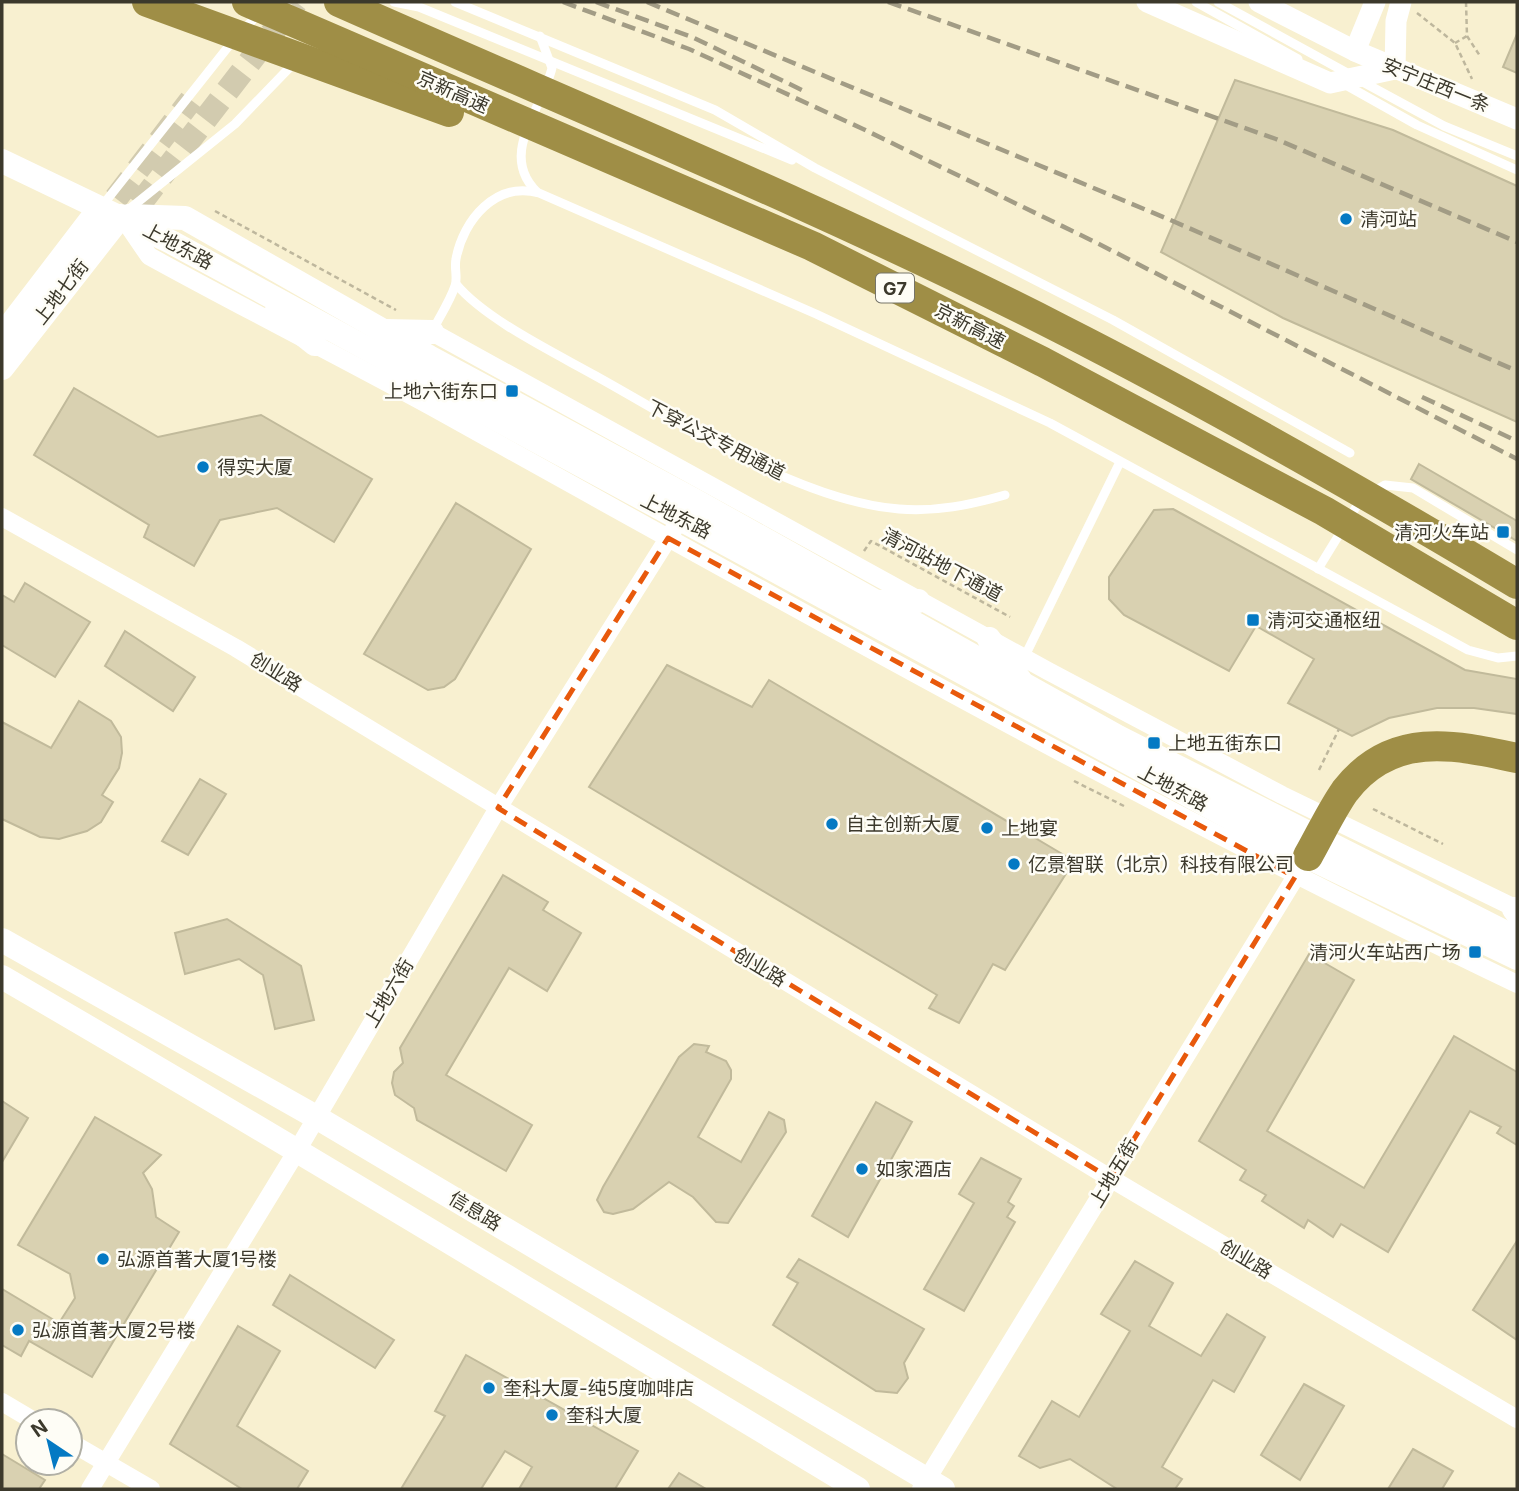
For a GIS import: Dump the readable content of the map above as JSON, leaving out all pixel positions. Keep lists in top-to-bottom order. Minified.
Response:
{"streets":{"highway":["京新高速","G7"],"main road":["上地东路","上地七街","信息路"],"street":["安宁庄西一条","创业路","上地六街","上地五街"],"lane":["下穿公交专用通道"],"path":["清河站地下通道"]},"crossings":[["上地东路","上地七街"],["上地东路","上地六街"],["上地东路","上地五街"],["创业路","上地六街"],["创业路","上地五街"],["上地六街","信息路"],["上地五街","信息路"]],"places":{"other":["清河站","得实大厦","自主创新大厦","上地宴","亿景智联（北京）科技有限公司","如家酒店","弘源首著大厦1号楼","弘源首著大厦2号楼","奎科大厦-纯5度咖啡店","奎科大厦"],"transit":["上地六街东口","清河火车站","清河交通枢纽","上地五街东口","清河火车站西广场"]},"north":"top left"}
